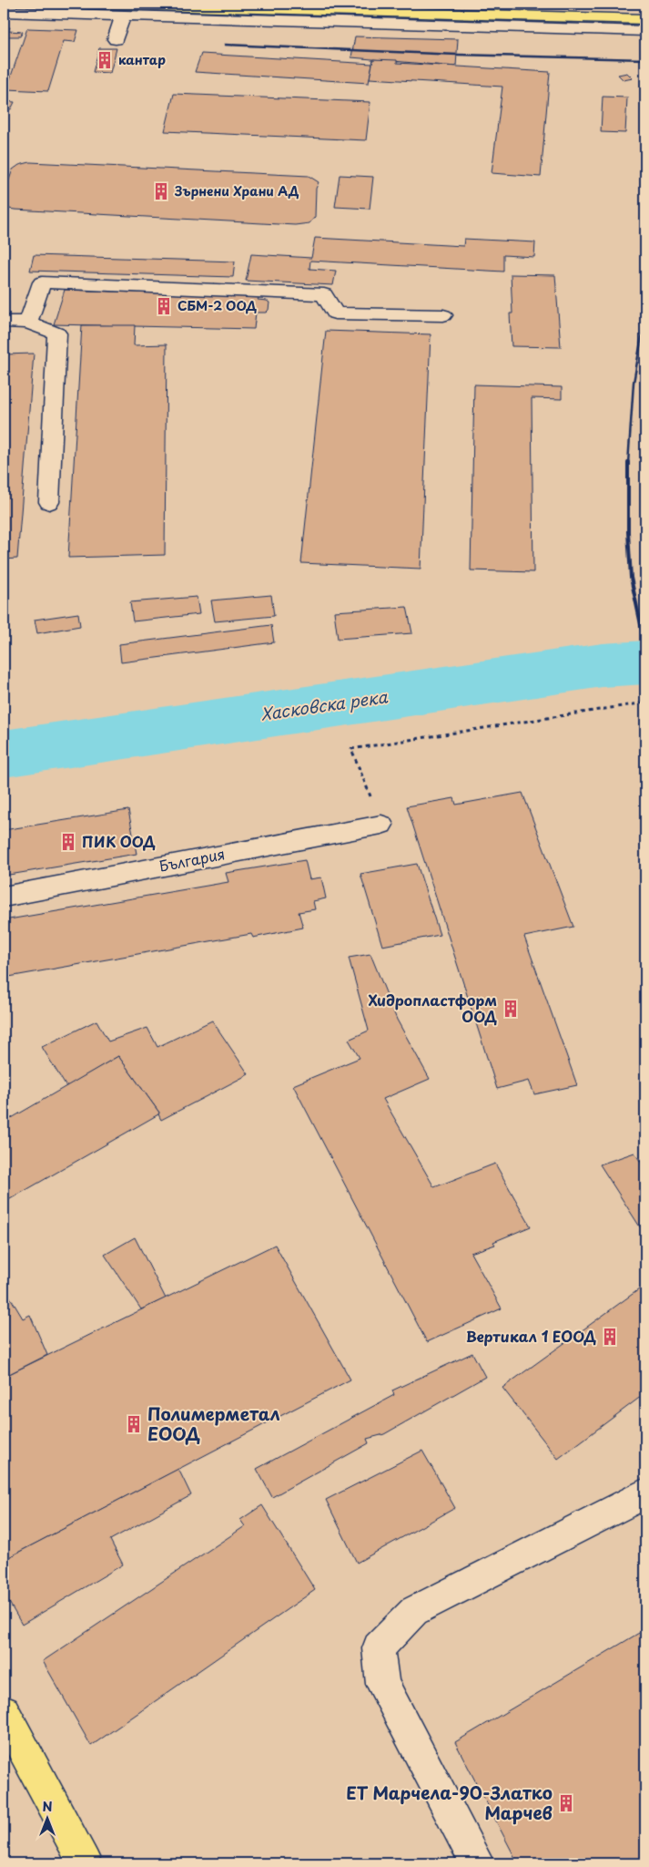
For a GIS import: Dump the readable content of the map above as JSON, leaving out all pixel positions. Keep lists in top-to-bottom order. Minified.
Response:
{"streets":{"street":["България"]},"water":["Хасковска река"],"places":{"building":["кантар","Зърнени Храни АД","СБМ-2 ООД","ПИК ООД","Хидропластформ ООД","Вертикал 1 ЕООД","Полимерметал ЕООД","ЕТ Марчела-90-Златко Марчев"]},"north":"top"}
